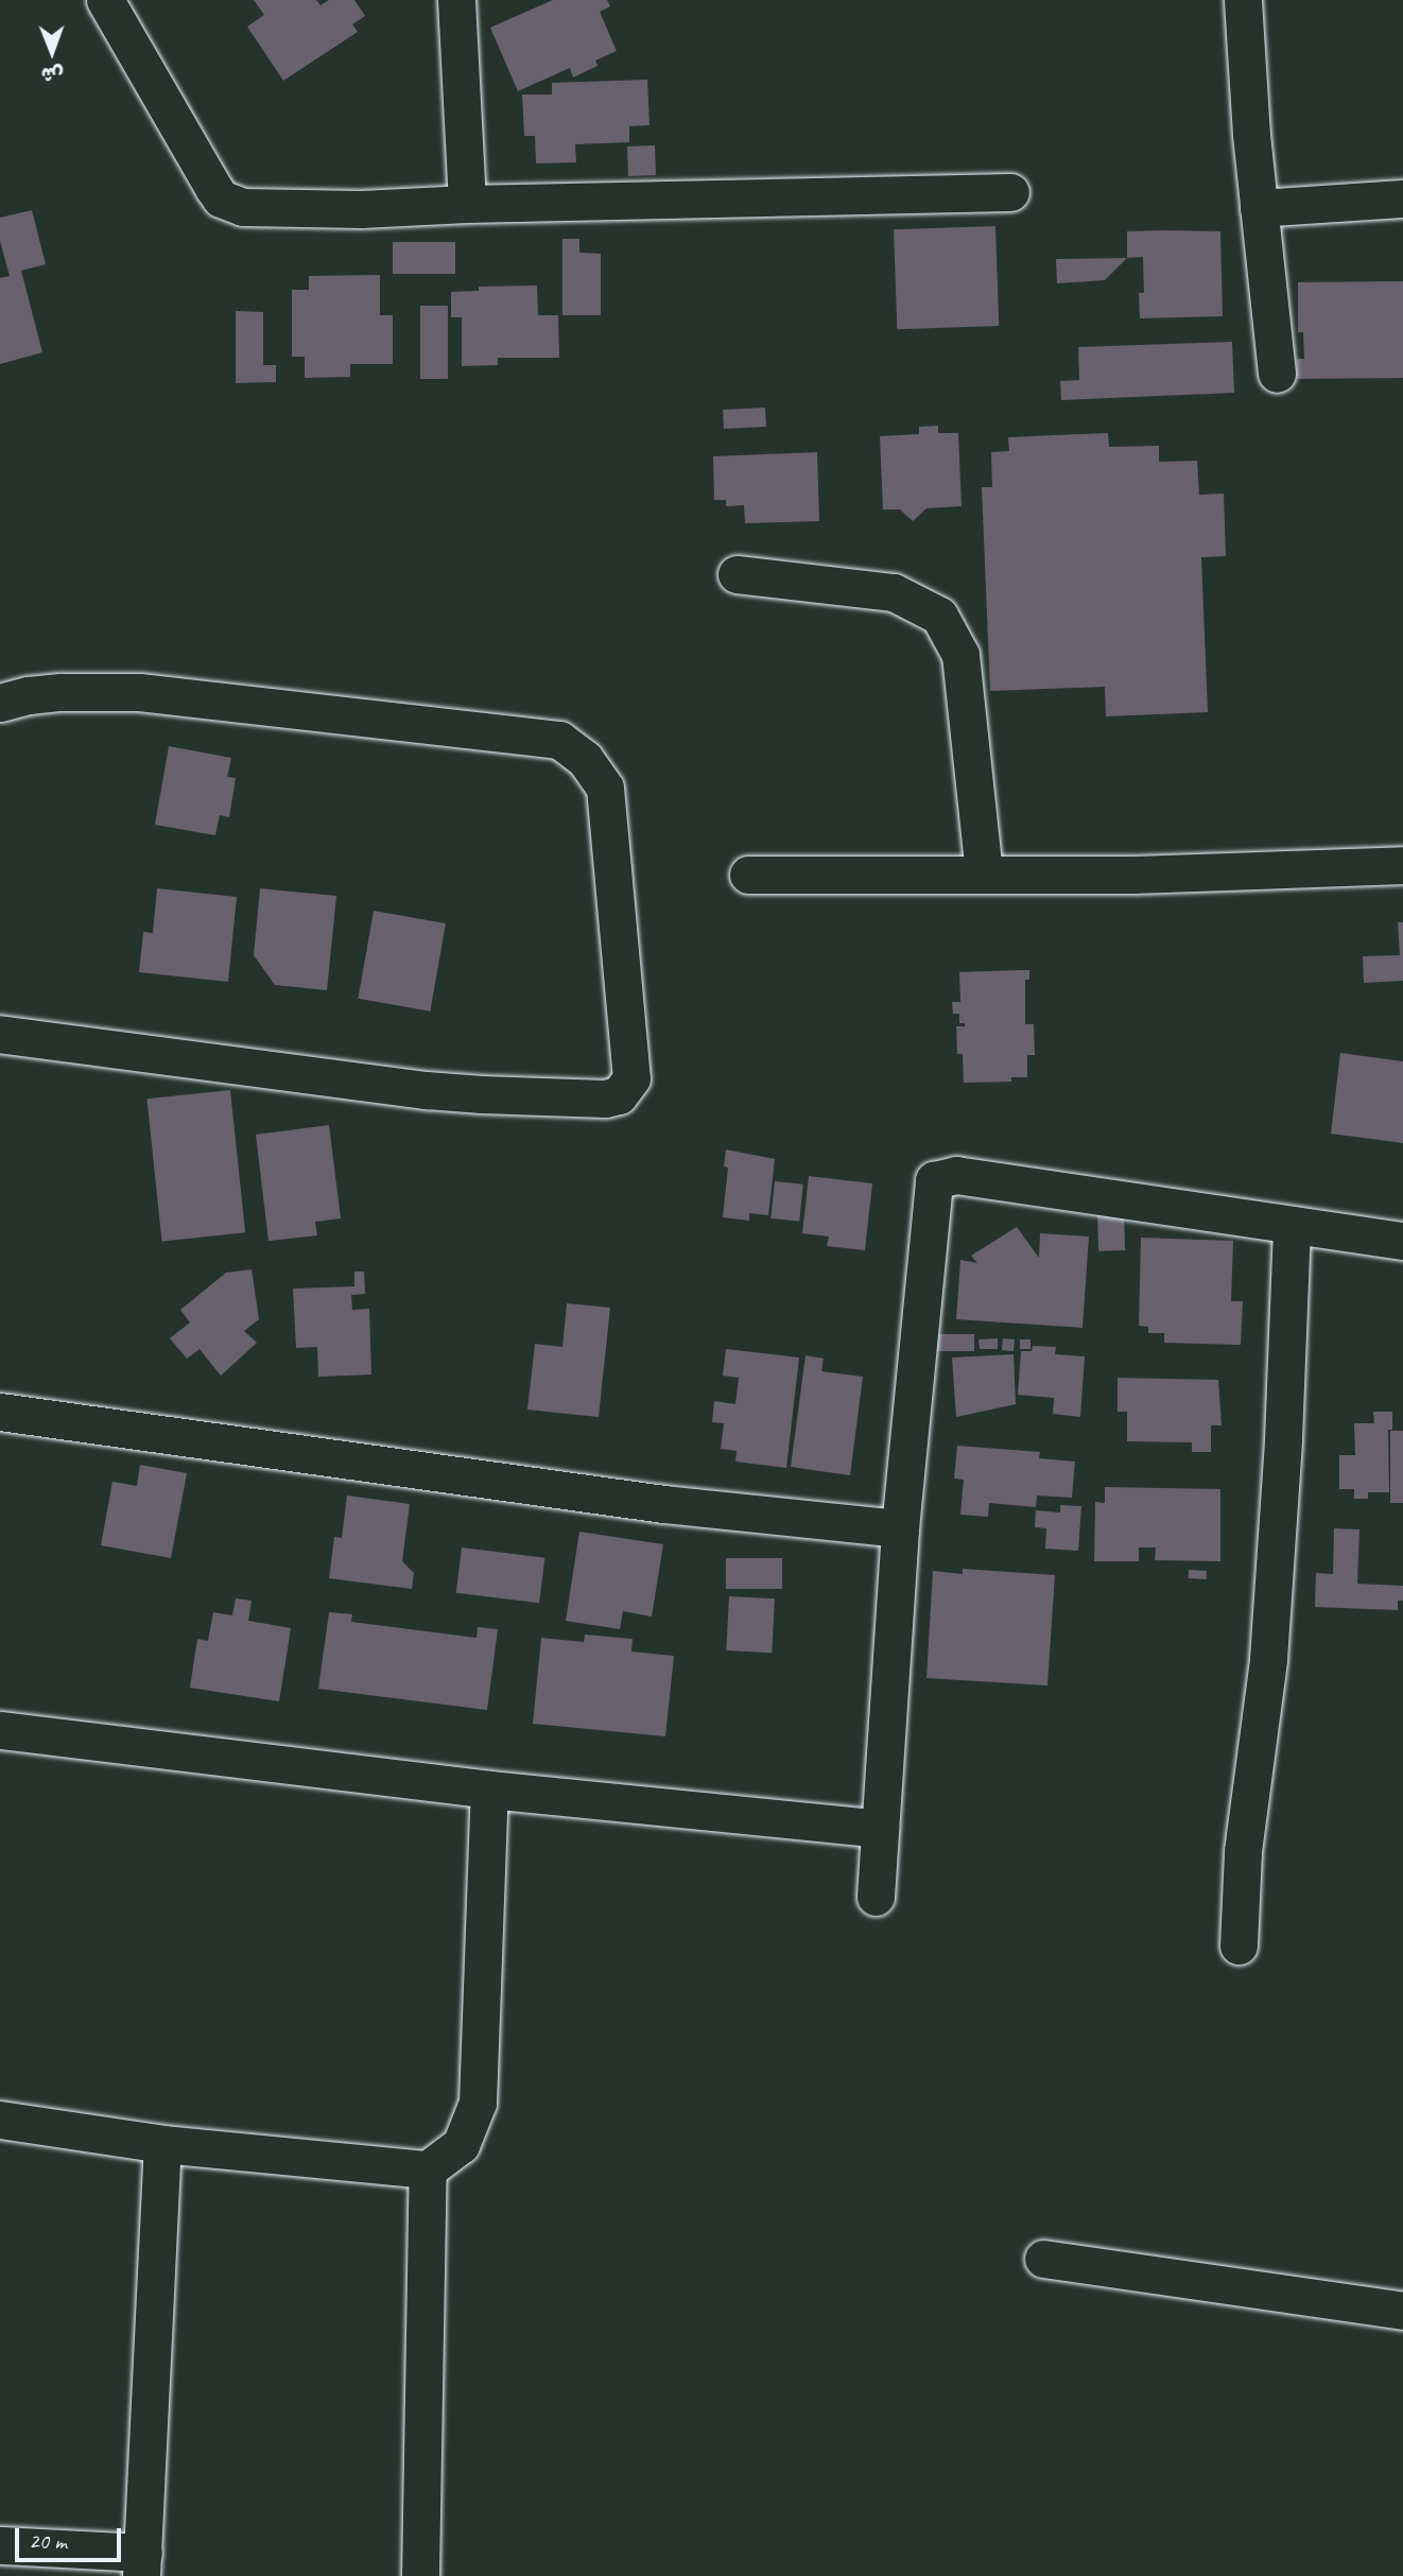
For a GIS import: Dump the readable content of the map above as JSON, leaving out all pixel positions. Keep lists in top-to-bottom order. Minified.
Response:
{"scale_bar":"20 m","north":"bottom"}
